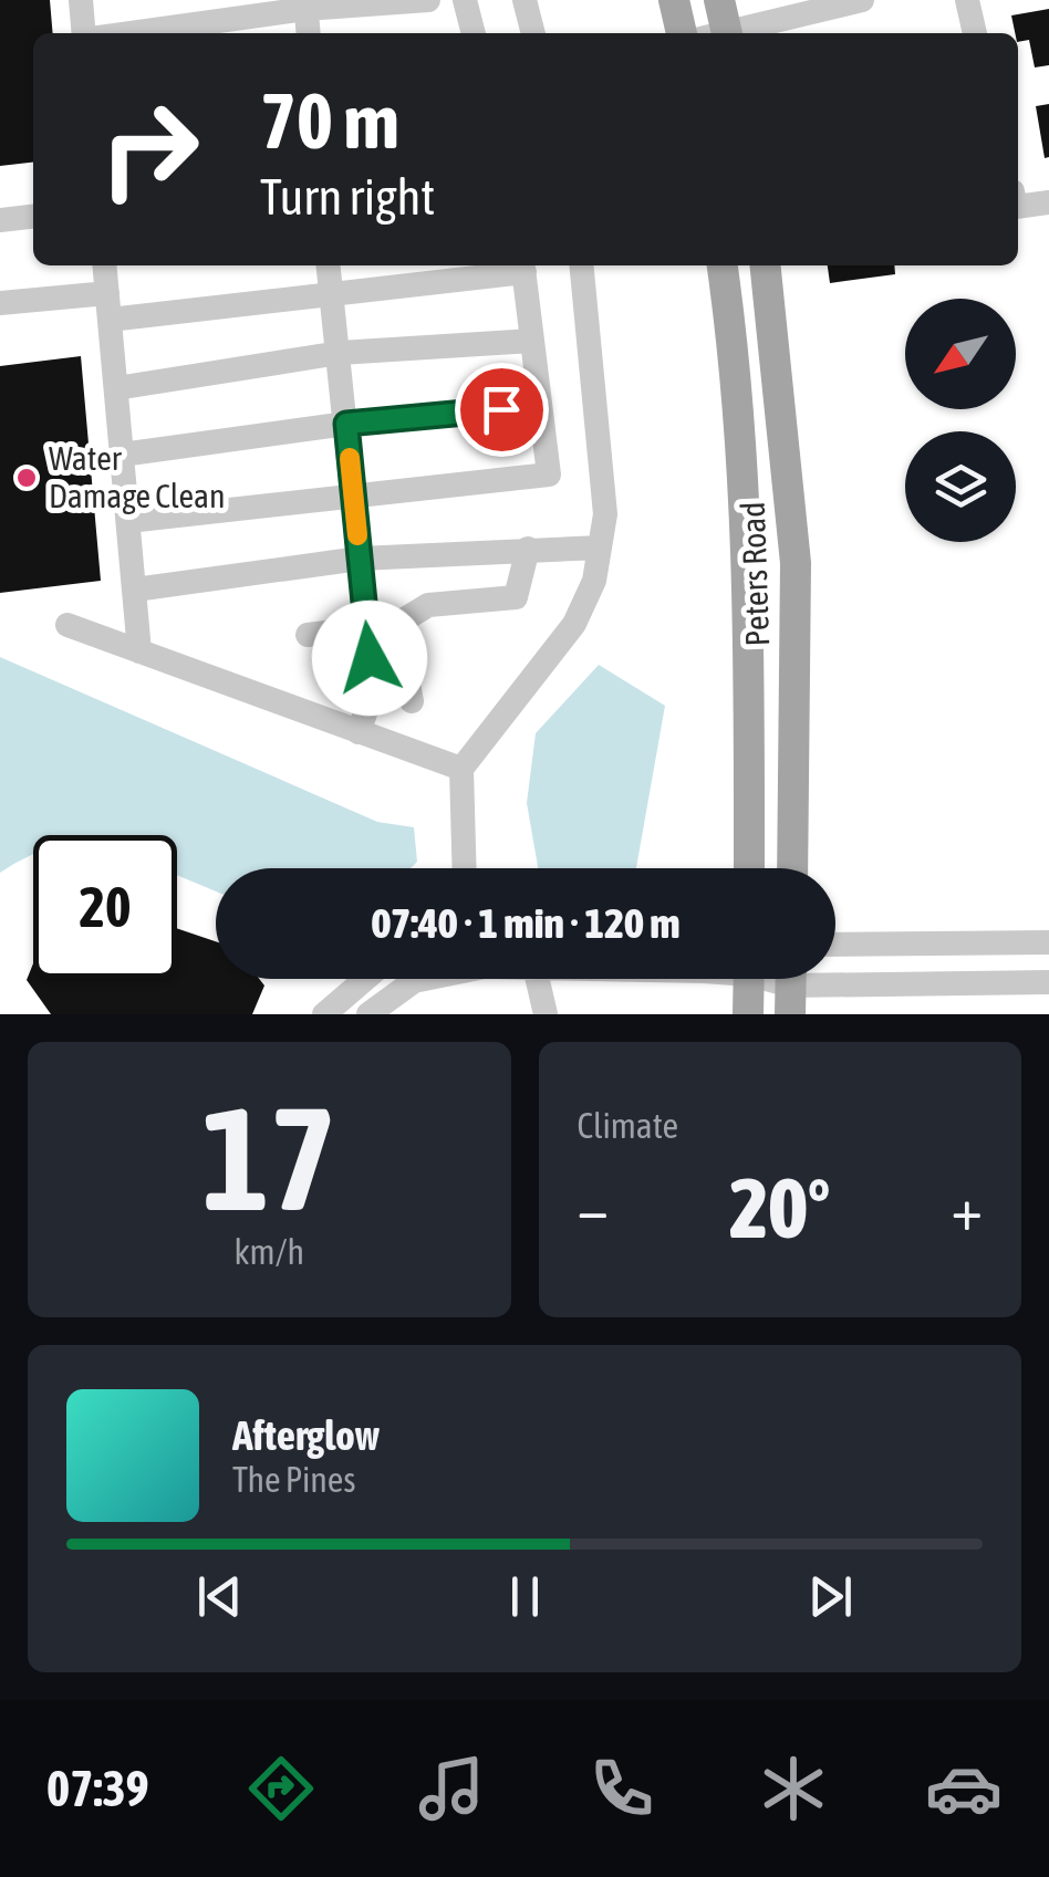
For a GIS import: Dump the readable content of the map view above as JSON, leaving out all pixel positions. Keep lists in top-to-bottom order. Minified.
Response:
{"streets":{"main road":["Peters Road"]},"places":["Water Damage Clean"],"north":"bottom left","page":{"turn":["70 m","Turn right"],"limit":"20","trip":"07:40 · 1 min · 120 m","tile":[["17","km/h"],"Climate"],"heat":["−","20°","+"],"song":["Afterglow","The Pines"],"tabs":"07:39"}}
